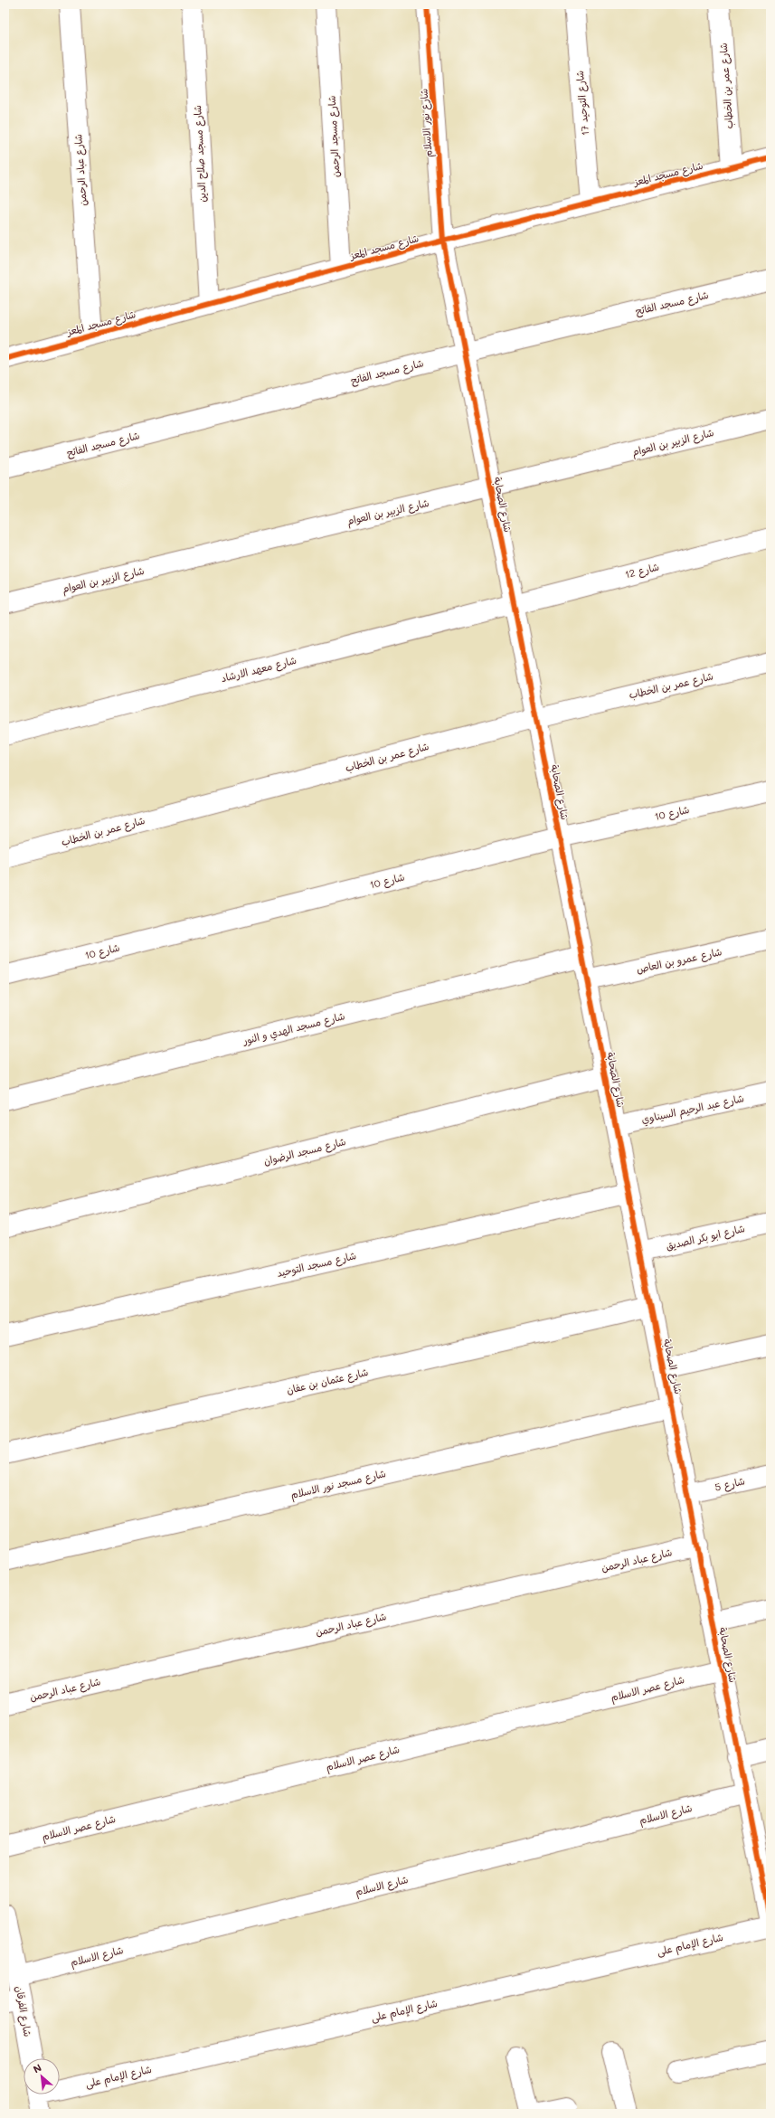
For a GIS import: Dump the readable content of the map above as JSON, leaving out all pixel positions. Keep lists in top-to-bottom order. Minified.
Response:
{"streets":{"street":["شارع عمر بن الخطاب","شارع التوحيد 17","شارع نور الاسلام","شارع مسجد الرحمن","شارع مسجد صلاح الدين","شارع عباد الرحمن","شارع مسجد المعز","شارع مسجد الفاتح","شارع الزبير بن العوام","شارع الصحابة","شارع 12","شارع معهد الارشاد","شارع 10","شارع عمرو بن العاص","شارع مسجد الهدي و النور","شارع عبد الرحيم السيناوي","شارع مسجد الرضوان","شارع ابو بكر الصديق","شارع مسجد التوحيد","شارع عثمان بن عفان","شارع مسجد نور الاسلام","شارع 5","شارع عصر الاسلام","شارع الاسلام","شارع الإمام على","شارع الفرقان"]},"crossings":[["شارع عمر بن الخطاب","شارع مسجد المعز"],["شارع عمر بن الخطاب","شارع الصحابة"],["شارع التوحيد 17","شارع مسجد المعز"],["شارع نور الاسلام","شارع مسجد المعز"],["شارع نور الاسلام","شارع الصحابة"],["شارع مسجد الرحمن","شارع مسجد المعز"],["شارع مسجد صلاح الدين","شارع مسجد المعز"],["شارع عباد الرحمن","شارع مسجد المعز"],["شارع عباد الرحمن","شارع الصحابة"],["شارع مسجد المعز","شارع الصحابة"],["شارع مسجد الفاتح","شارع الصحابة"],["شارع الزبير بن العوام","شارع الصحابة"],["شارع الصحابة","شارع 12"],["شارع الصحابة","شارع معهد الارشاد"],["شارع الصحابة","شارع 10"],["شارع الصحابة","شارع عمرو بن العاص"],["شارع الصحابة","شارع مسجد الهدي و النور"],["شارع الصحابة","شارع عبد الرحيم السيناوي"],["شارع الصحابة","شارع مسجد الرضوان"],["شارع الصحابة","شارع ابو بكر الصديق"],["شارع الصحابة","شارع مسجد التوحيد"],["شارع الصحابة","شارع عثمان بن عفان"],["شارع الصحابة","شارع مسجد نور الاسلام"],["شارع الصحابة","شارع 5"],["شارع الصحابة","شارع عصر الاسلام"],["شارع الصحابة","شارع الاسلام"],["شارع 12","شارع معهد الارشاد"],["شارع الاسلام","شارع الفرقان"]],"north":"top left"}
